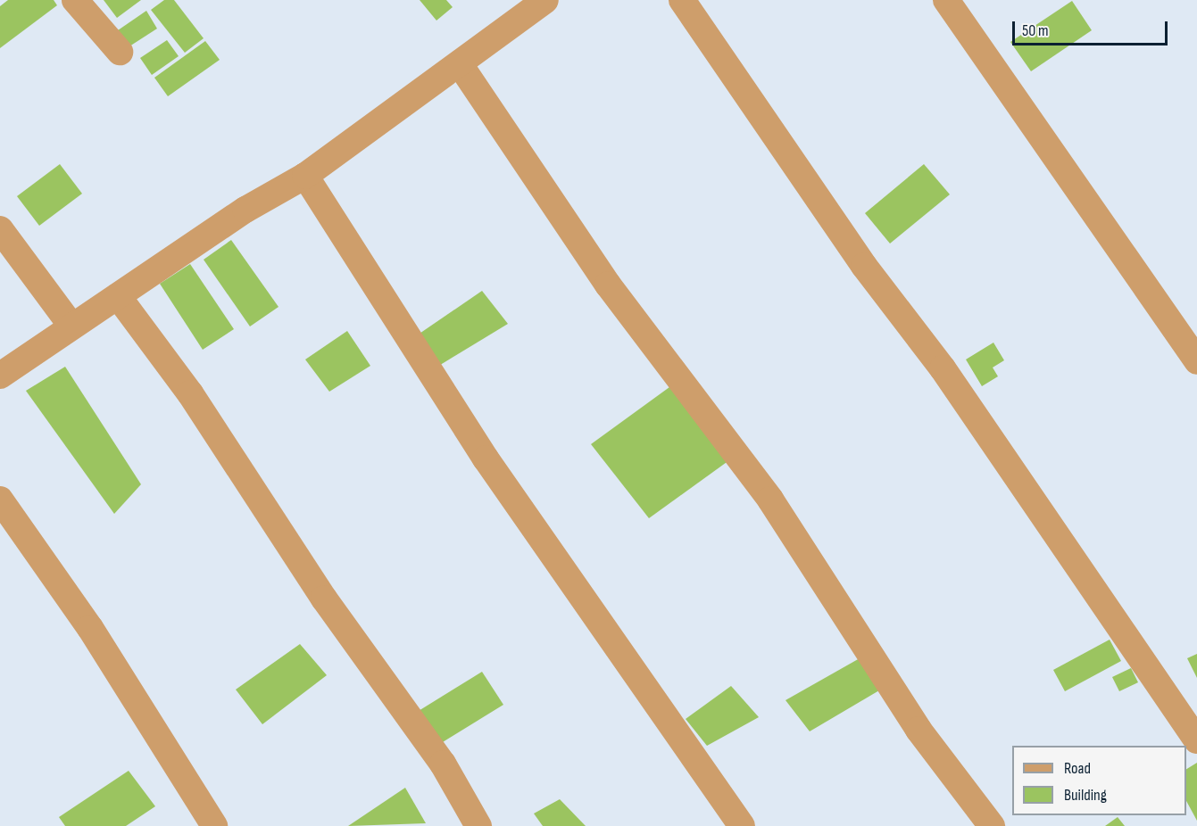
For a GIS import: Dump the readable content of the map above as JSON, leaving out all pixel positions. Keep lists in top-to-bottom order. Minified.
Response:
{"legend":["Road","Building"],"scale_bar":"50 m"}
